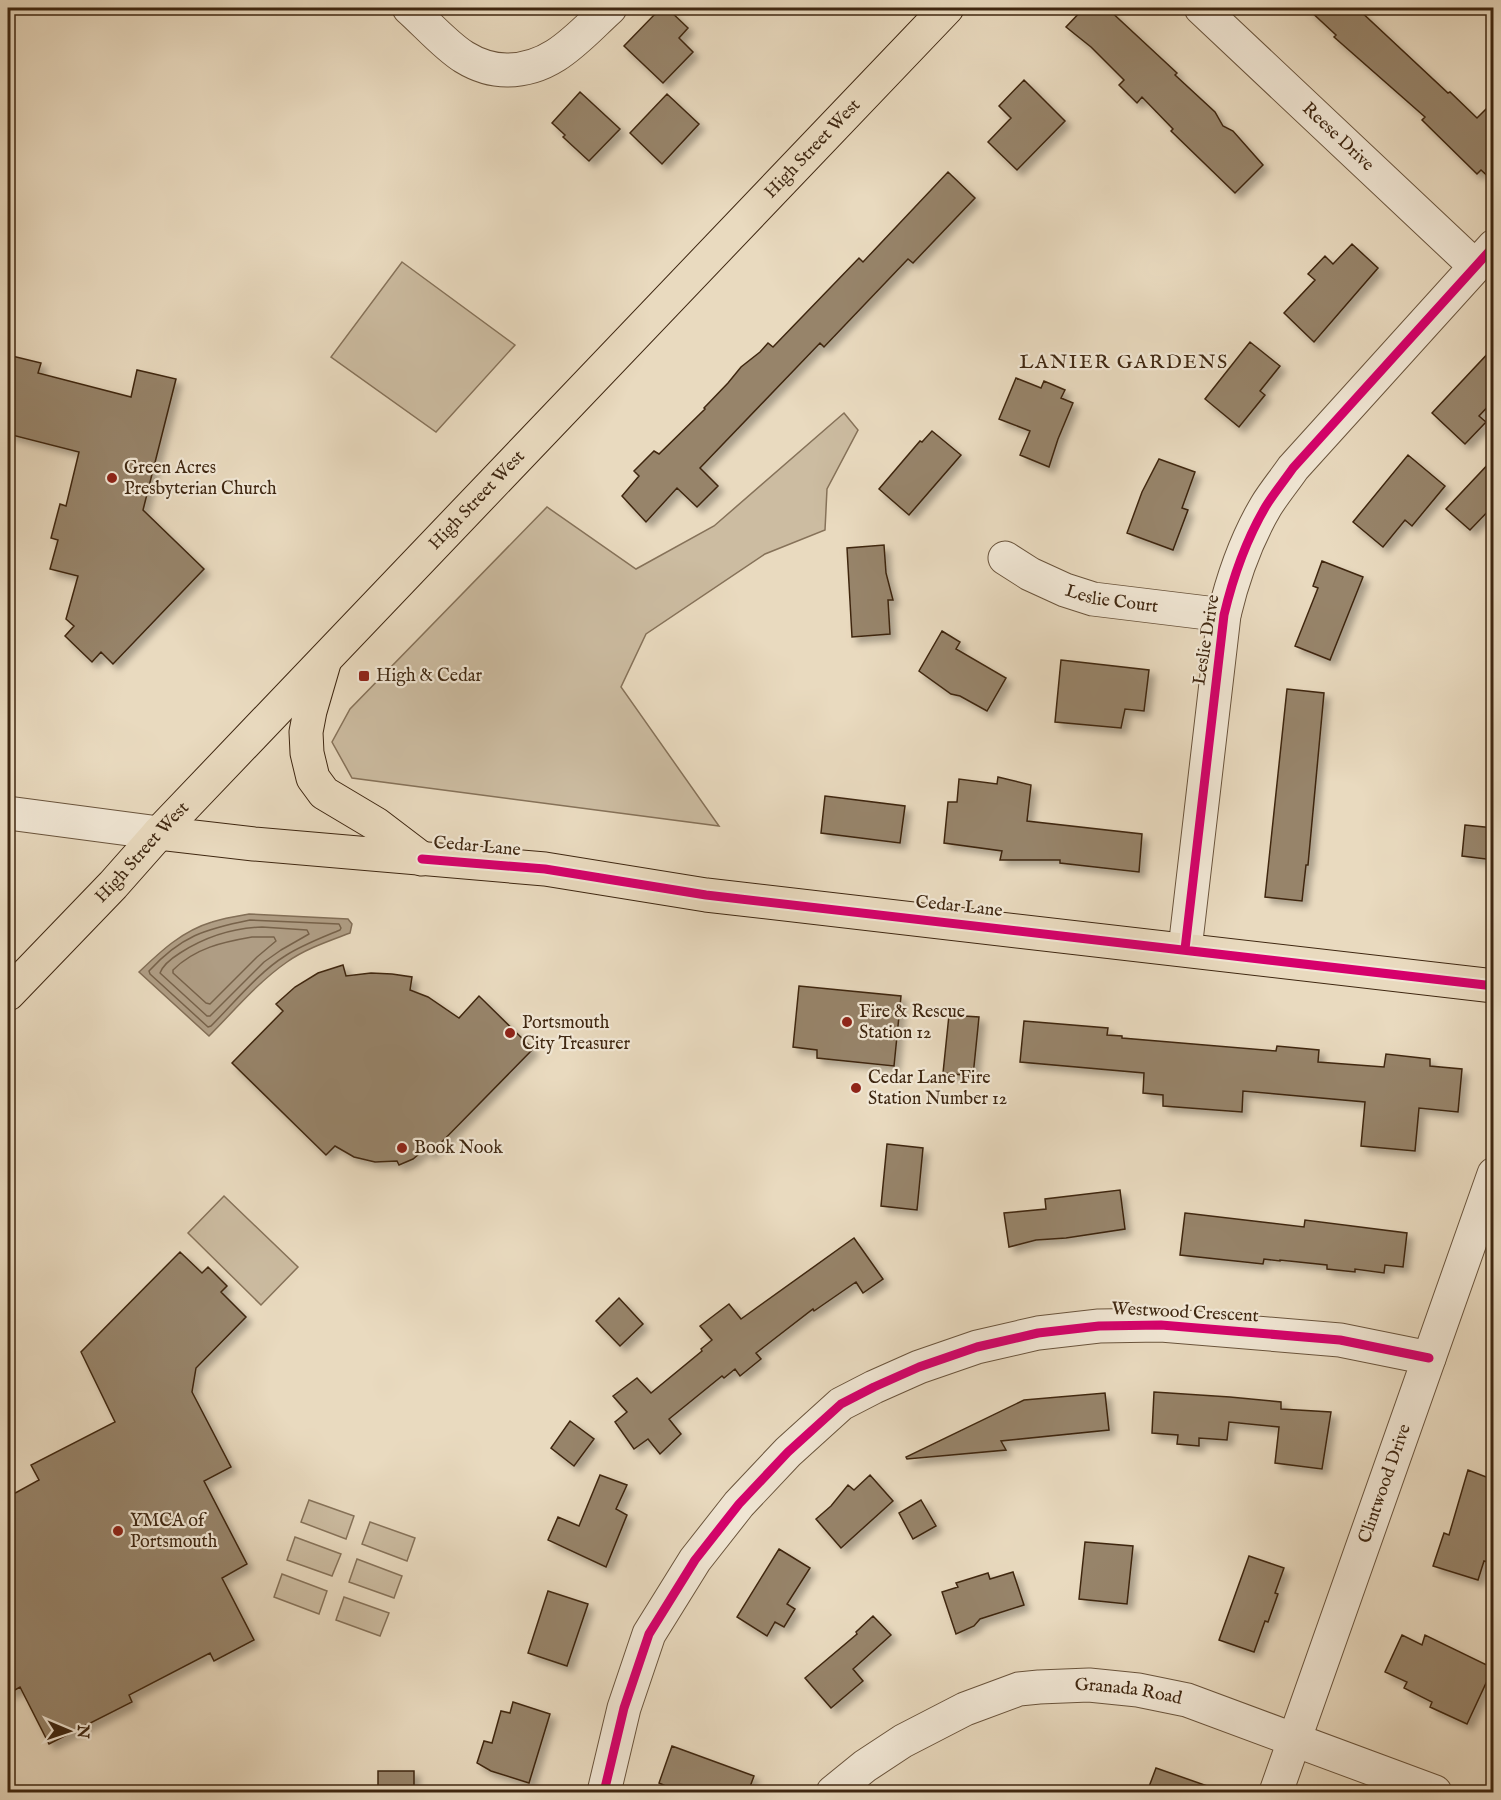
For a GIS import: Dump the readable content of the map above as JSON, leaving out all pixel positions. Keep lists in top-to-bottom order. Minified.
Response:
{"streets":{"main road":["High Street West","Cedar Lane"],"street":["Reese Drive","Leslie Court","Leslie Drive","Westwood Crescent","Clintwood Drive","Granada Road"]},"crossings":[["Reese Drive","Leslie Drive"],["High Street West","Cedar Lane"],["Leslie Court","Leslie Drive"],["Leslie Drive","Cedar Lane"],["Westwood Crescent","Clintwood Drive"],["Clintwood Drive","Granada Road"]],"districts":["LANIER GARDENS"],"places":{"other":["Green Acres Presbyterian Church","Fire & Rescue Station 12","Portsmouth City Treasurer","Cedar Lane Fire Station Number 12","Book Nook","YMCA of Portsmouth"],"transit":["High & Cedar"]},"north":"right"}
